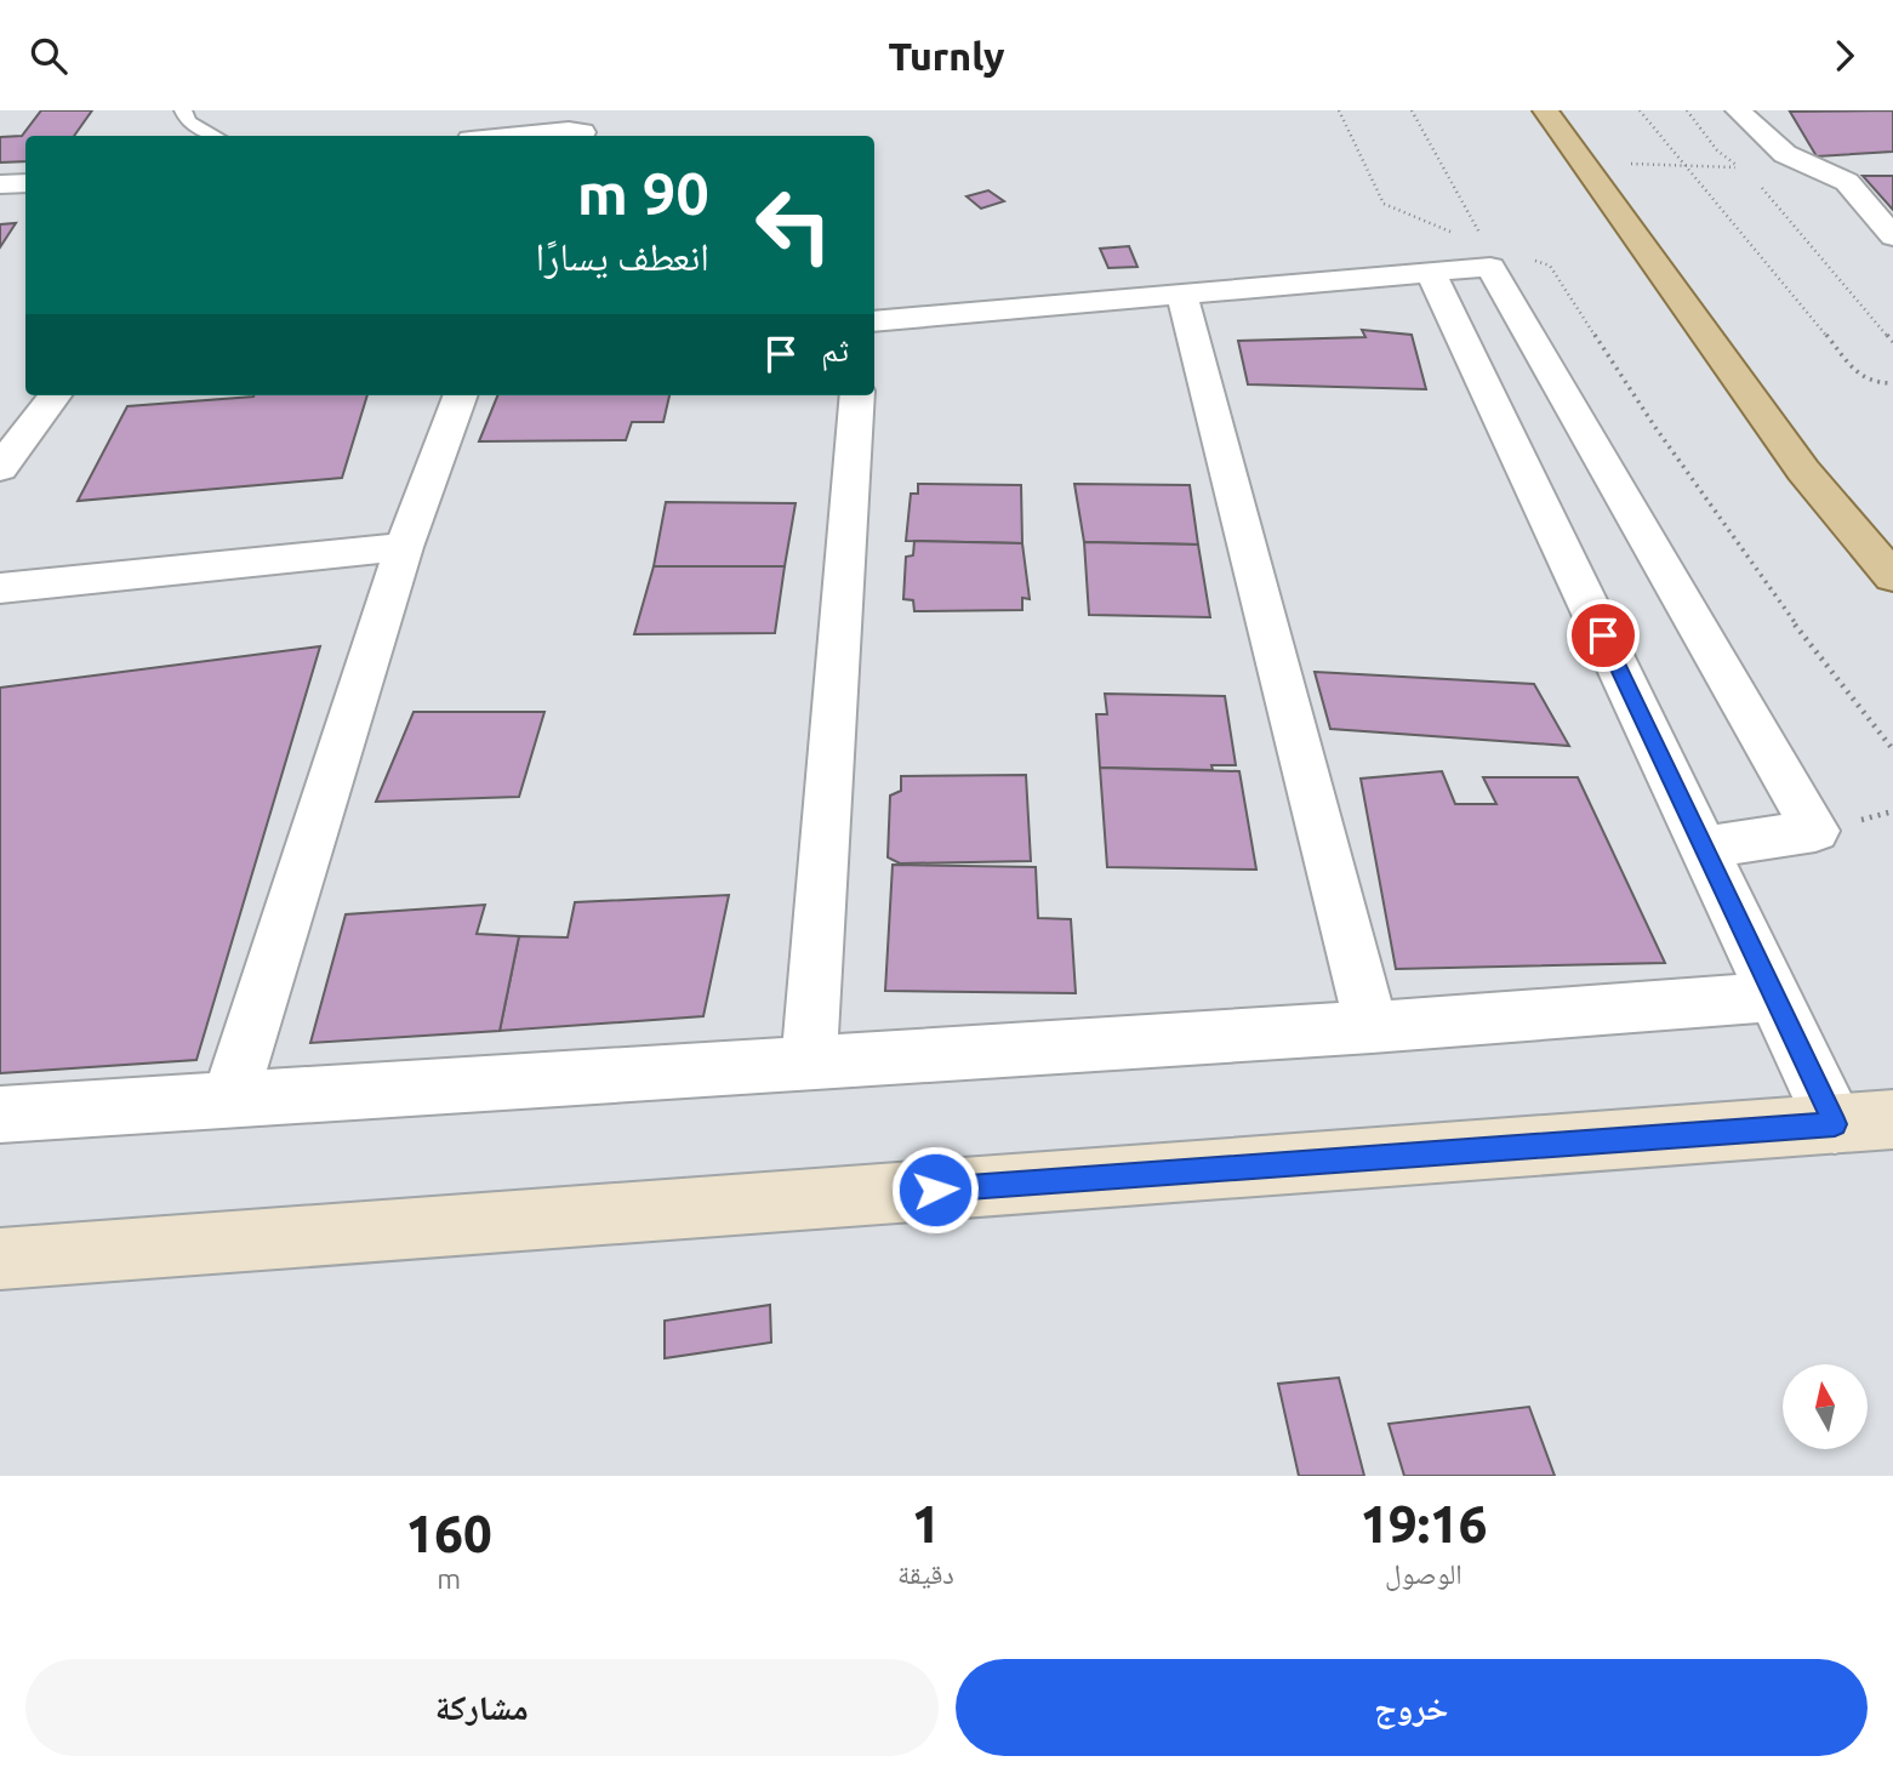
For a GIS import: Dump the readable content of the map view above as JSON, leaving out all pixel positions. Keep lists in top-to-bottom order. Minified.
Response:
{"north":"top","page":{"header":"Turnly","turn":["90 m","انعطف يسارًا"],"then":"ثم","eta":["19:16","الوصول","1","دقيقة","160","m"],"buttons":["خروج","مشاركة"]}}
